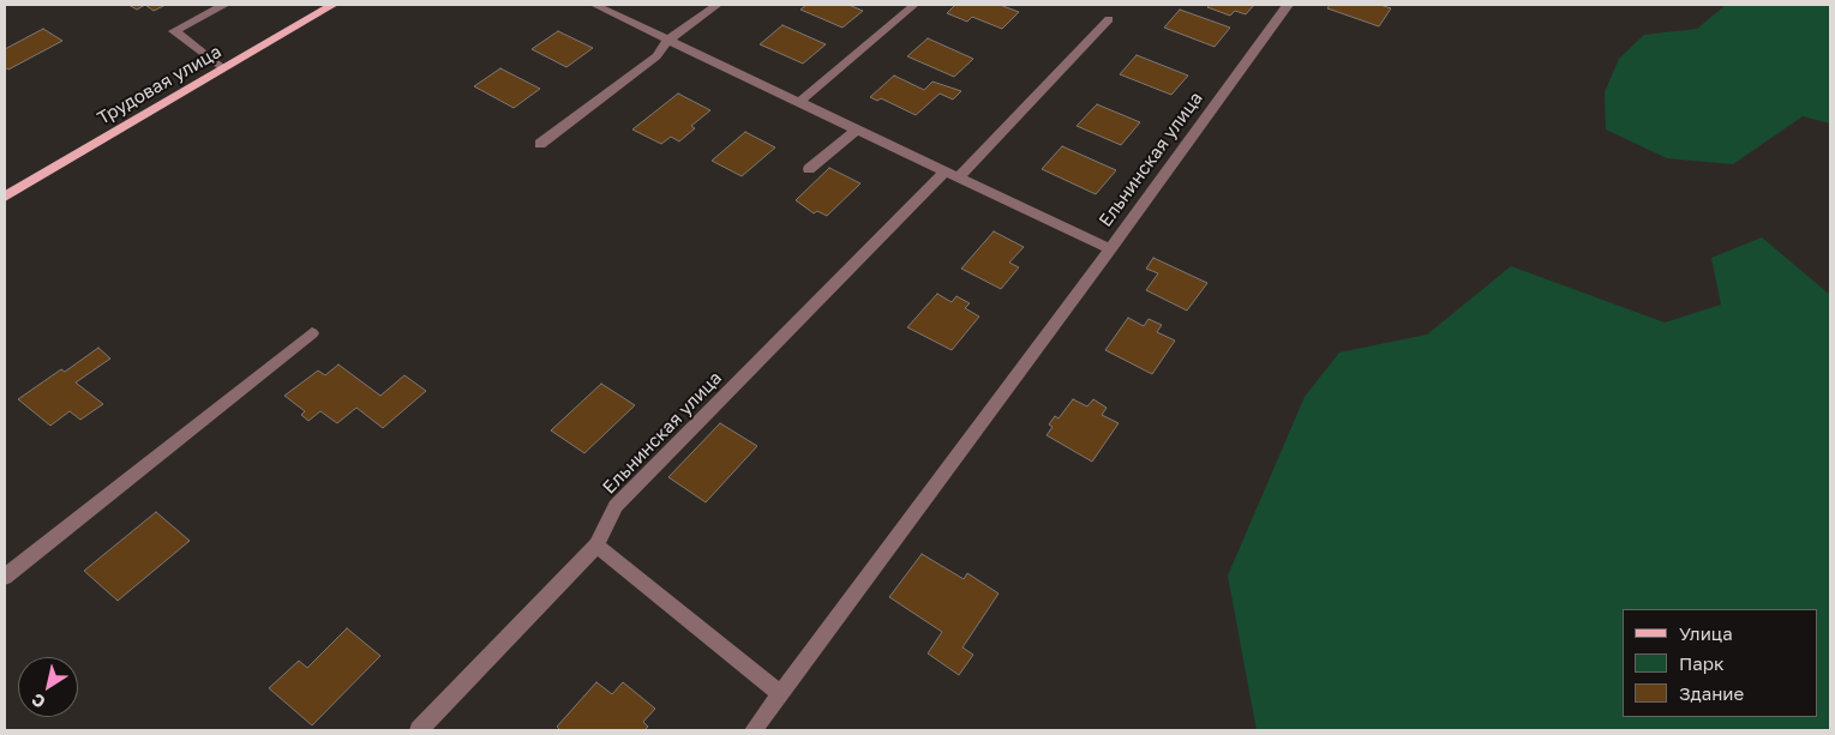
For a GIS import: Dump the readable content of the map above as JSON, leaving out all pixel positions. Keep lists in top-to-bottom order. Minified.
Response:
{"streets":{"main road":["Трудовая улица"],"street":["Ельнинская улица"]},"legend":["Улица","Парк","Здание"],"north":"bottom left"}
